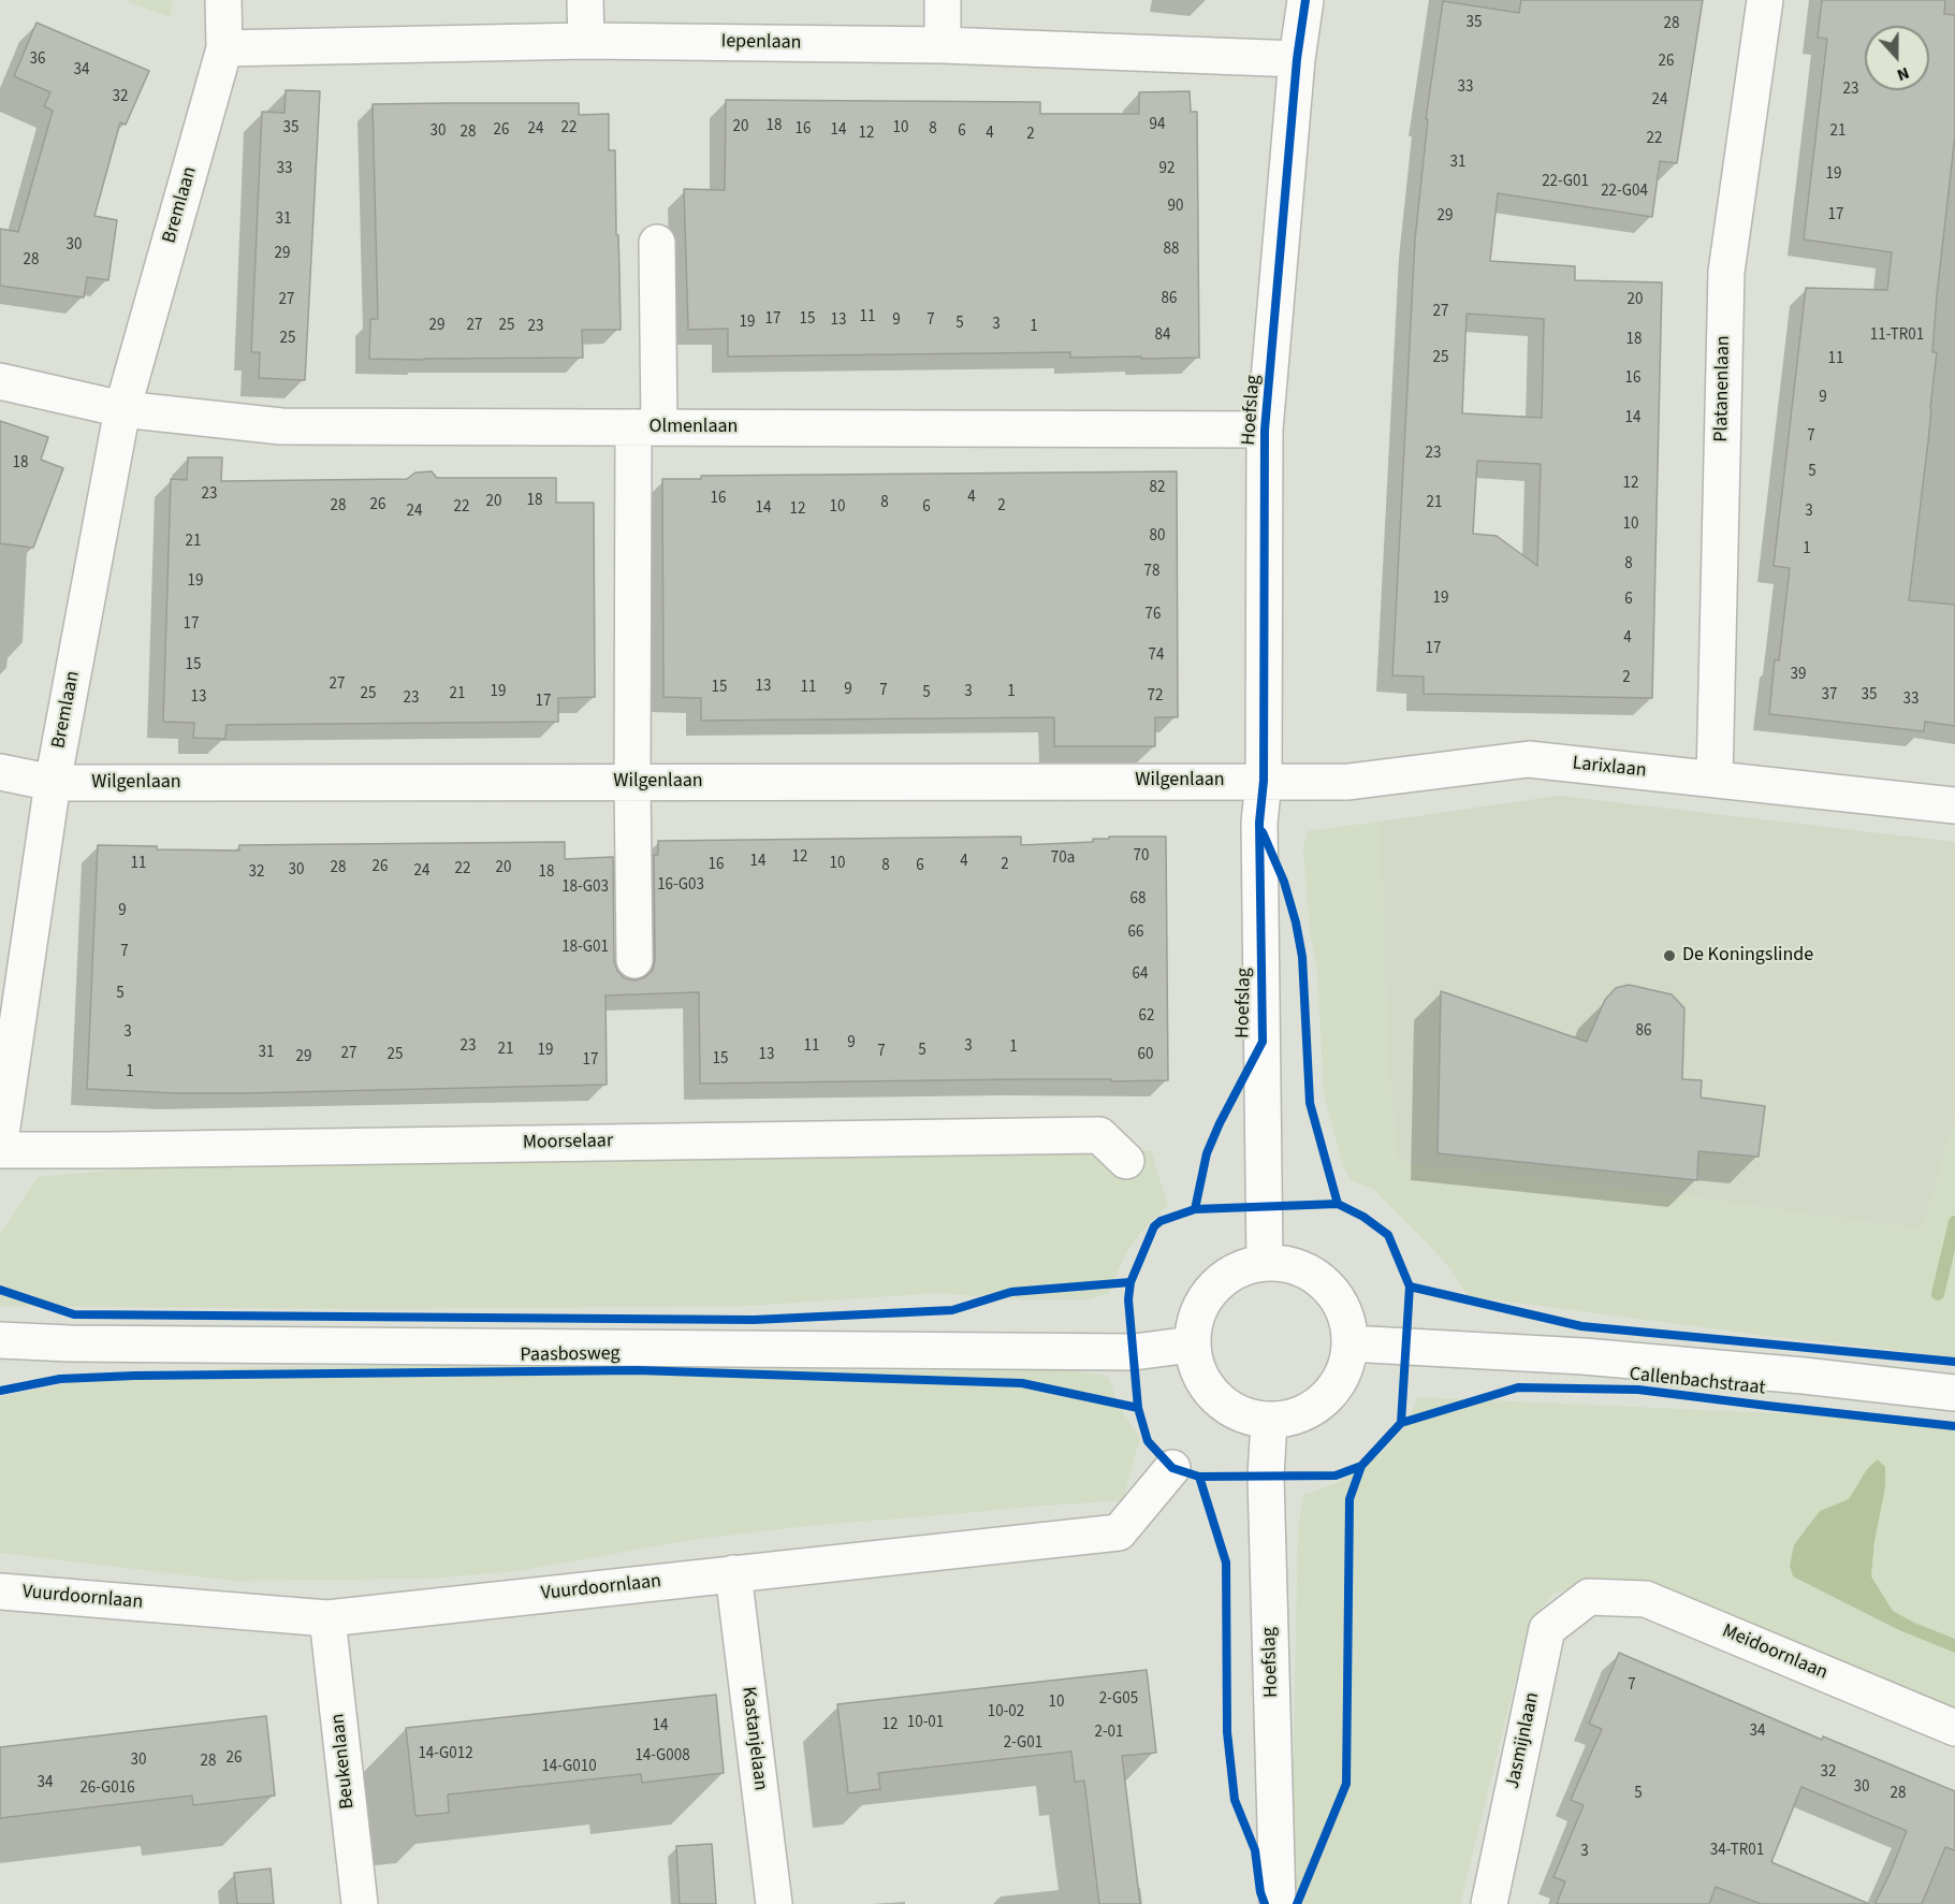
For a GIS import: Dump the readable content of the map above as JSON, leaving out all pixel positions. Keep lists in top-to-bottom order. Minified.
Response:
{"streets":{"street":["Iepenlaan","Bremlaan","Platanenlaan","Hoefslag","Olmenlaan","Larixlaan","Wilgenlaan","Moorselaar","Paasbosweg","Callenbachstraat","Vuurdoornlaan","Meidoornlaan","Kastanjelaan","Jasmijnlaan","Beukenlaan"]},"crossings":[["Iepenlaan","Bremlaan"],["Iepenlaan","Hoefslag"],["Bremlaan","Olmenlaan"],["Bremlaan","Wilgenlaan"],["Platanenlaan","Larixlaan"],["Hoefslag","Olmenlaan"],["Hoefslag","Larixlaan"],["Hoefslag","Wilgenlaan"],["Hoefslag","Paasbosweg"],["Hoefslag","Callenbachstraat"],["Larixlaan","Wilgenlaan"],["Paasbosweg","Callenbachstraat"],["Vuurdoornlaan","Kastanjelaan"],["Vuurdoornlaan","Beukenlaan"],["Meidoornlaan","Jasmijnlaan"]],"places":["De Koningslinde"],"house_numbers":["35","28","36","26","34","33","23","32","24","94","18","20","35","22","10","24","16","8","26","14","30","6","21","28","12","4","2","22","31","33","92","19","22-G01","22-G04","90","17","29","31","30","88","29","28","86","27","20","27","11","17","15","13","9","7","19","5","3","29","27","25","23","1","84","11-TR01","25","18","25","11","16","9","14","7","23","18","5","12","82","23","4","16","18","20","8","21","26","28","2","22","10","6","14","12","24","3","10","80","21","1","8","78","19","19","6","76","17","4","17","74","15","39","2","27","13","15","11","9","7","19","3","1","5","25","21","37","35","72","13","23","33","17","70","12","70a","14","4","11","10","16","2","8","6","26","28","20","22","30","24","32","18","16-G03","18-G03","68","9","66","18-G01","7","64","5","62","86","3","9","23","11","3","1","21","19","5","7","31","27","25","13","60","29","15","17","1","7","2-G05","10","10-02","10-01","12","14","34","2-01","2-G01","14-G012","14-G008","26","30","28","14-G010","32","34","30","26-G016","5","28","34-TR01","3"],"north":"bottom"}
